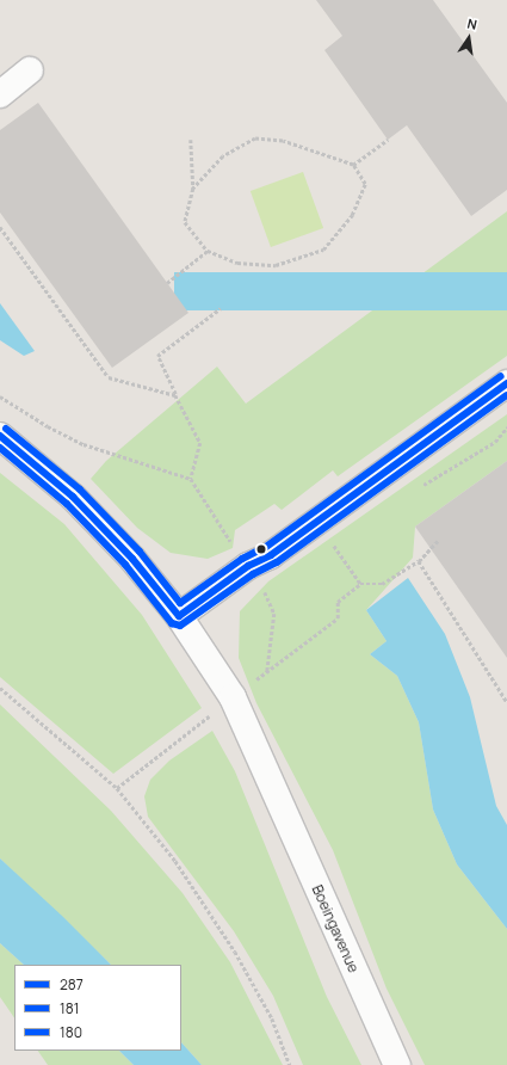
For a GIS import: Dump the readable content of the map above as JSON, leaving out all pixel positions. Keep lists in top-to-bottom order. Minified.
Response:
{"streets":{"street":["Boeingavenue"]},"lines":["transit line 180","transit line 287","transit line 181"],"legend":["287","181","180"],"north":"top"}
